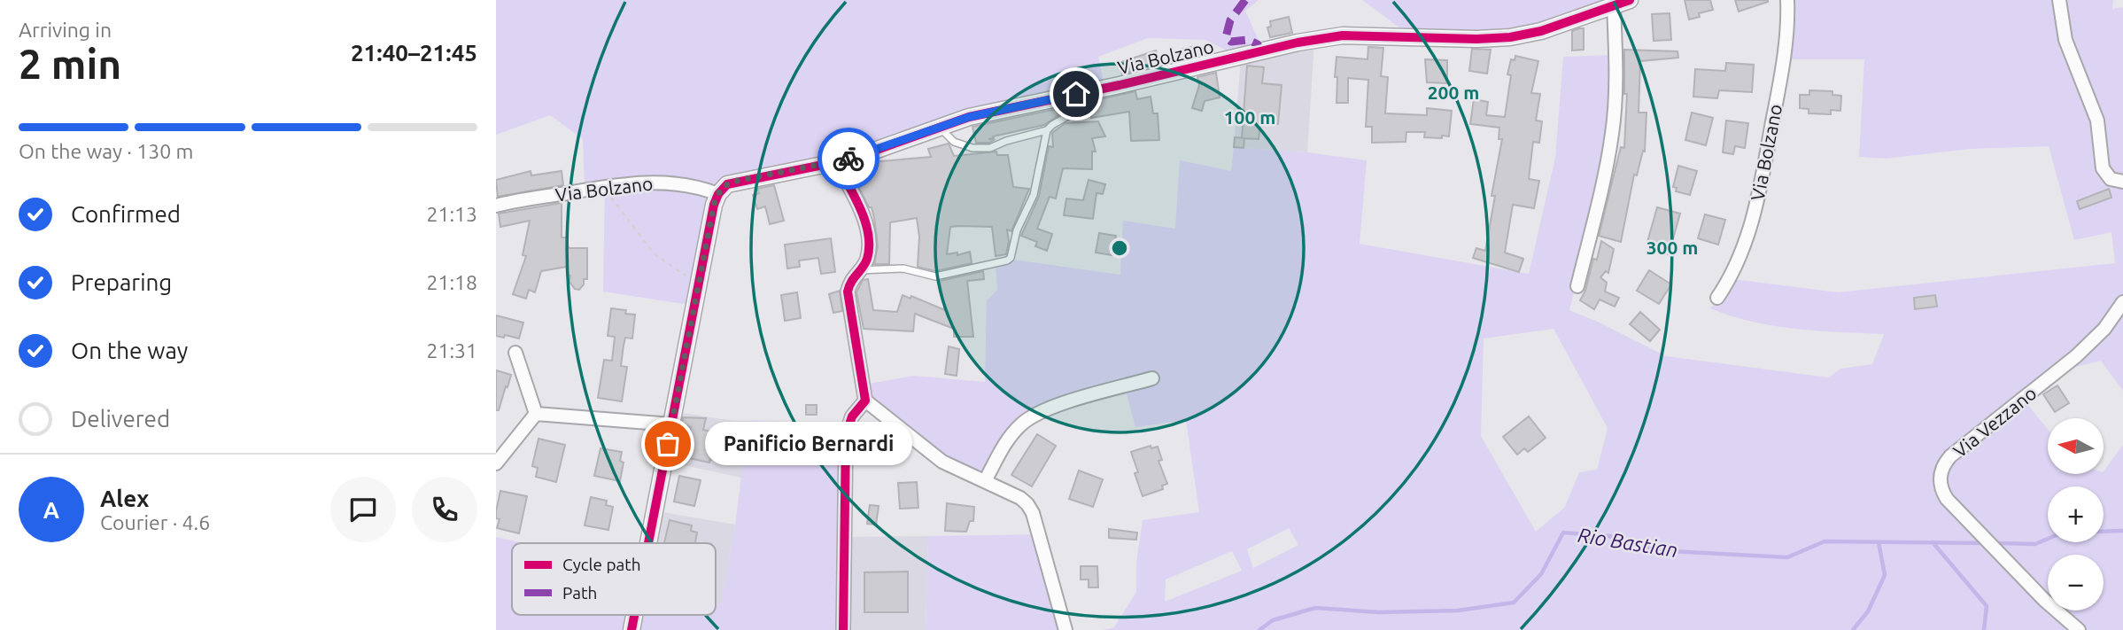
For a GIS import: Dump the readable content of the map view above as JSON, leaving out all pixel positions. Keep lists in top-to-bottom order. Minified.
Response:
{"streets":{"street":["Via Bolzano","Via Vezzano"]},"water":["Rio Bastian"],"places":["Panificio Bernardi"],"legend":["Cycle path","Path"],"north":"left","page":{"heading":["2 min","Arriving in","21:40–21:45"],"panel":["Alex","Courier · 4.6"],"bar":"On the way · 130 m","list":[["Confirmed","21:13"],["Preparing","21:18"],["On the way","21:31"],"Delivered"],"map_buttons":["+","−"],"bubble":"Panificio Bernardi","round":"A"},"rings":["200 m","100 m","300 m"]}
